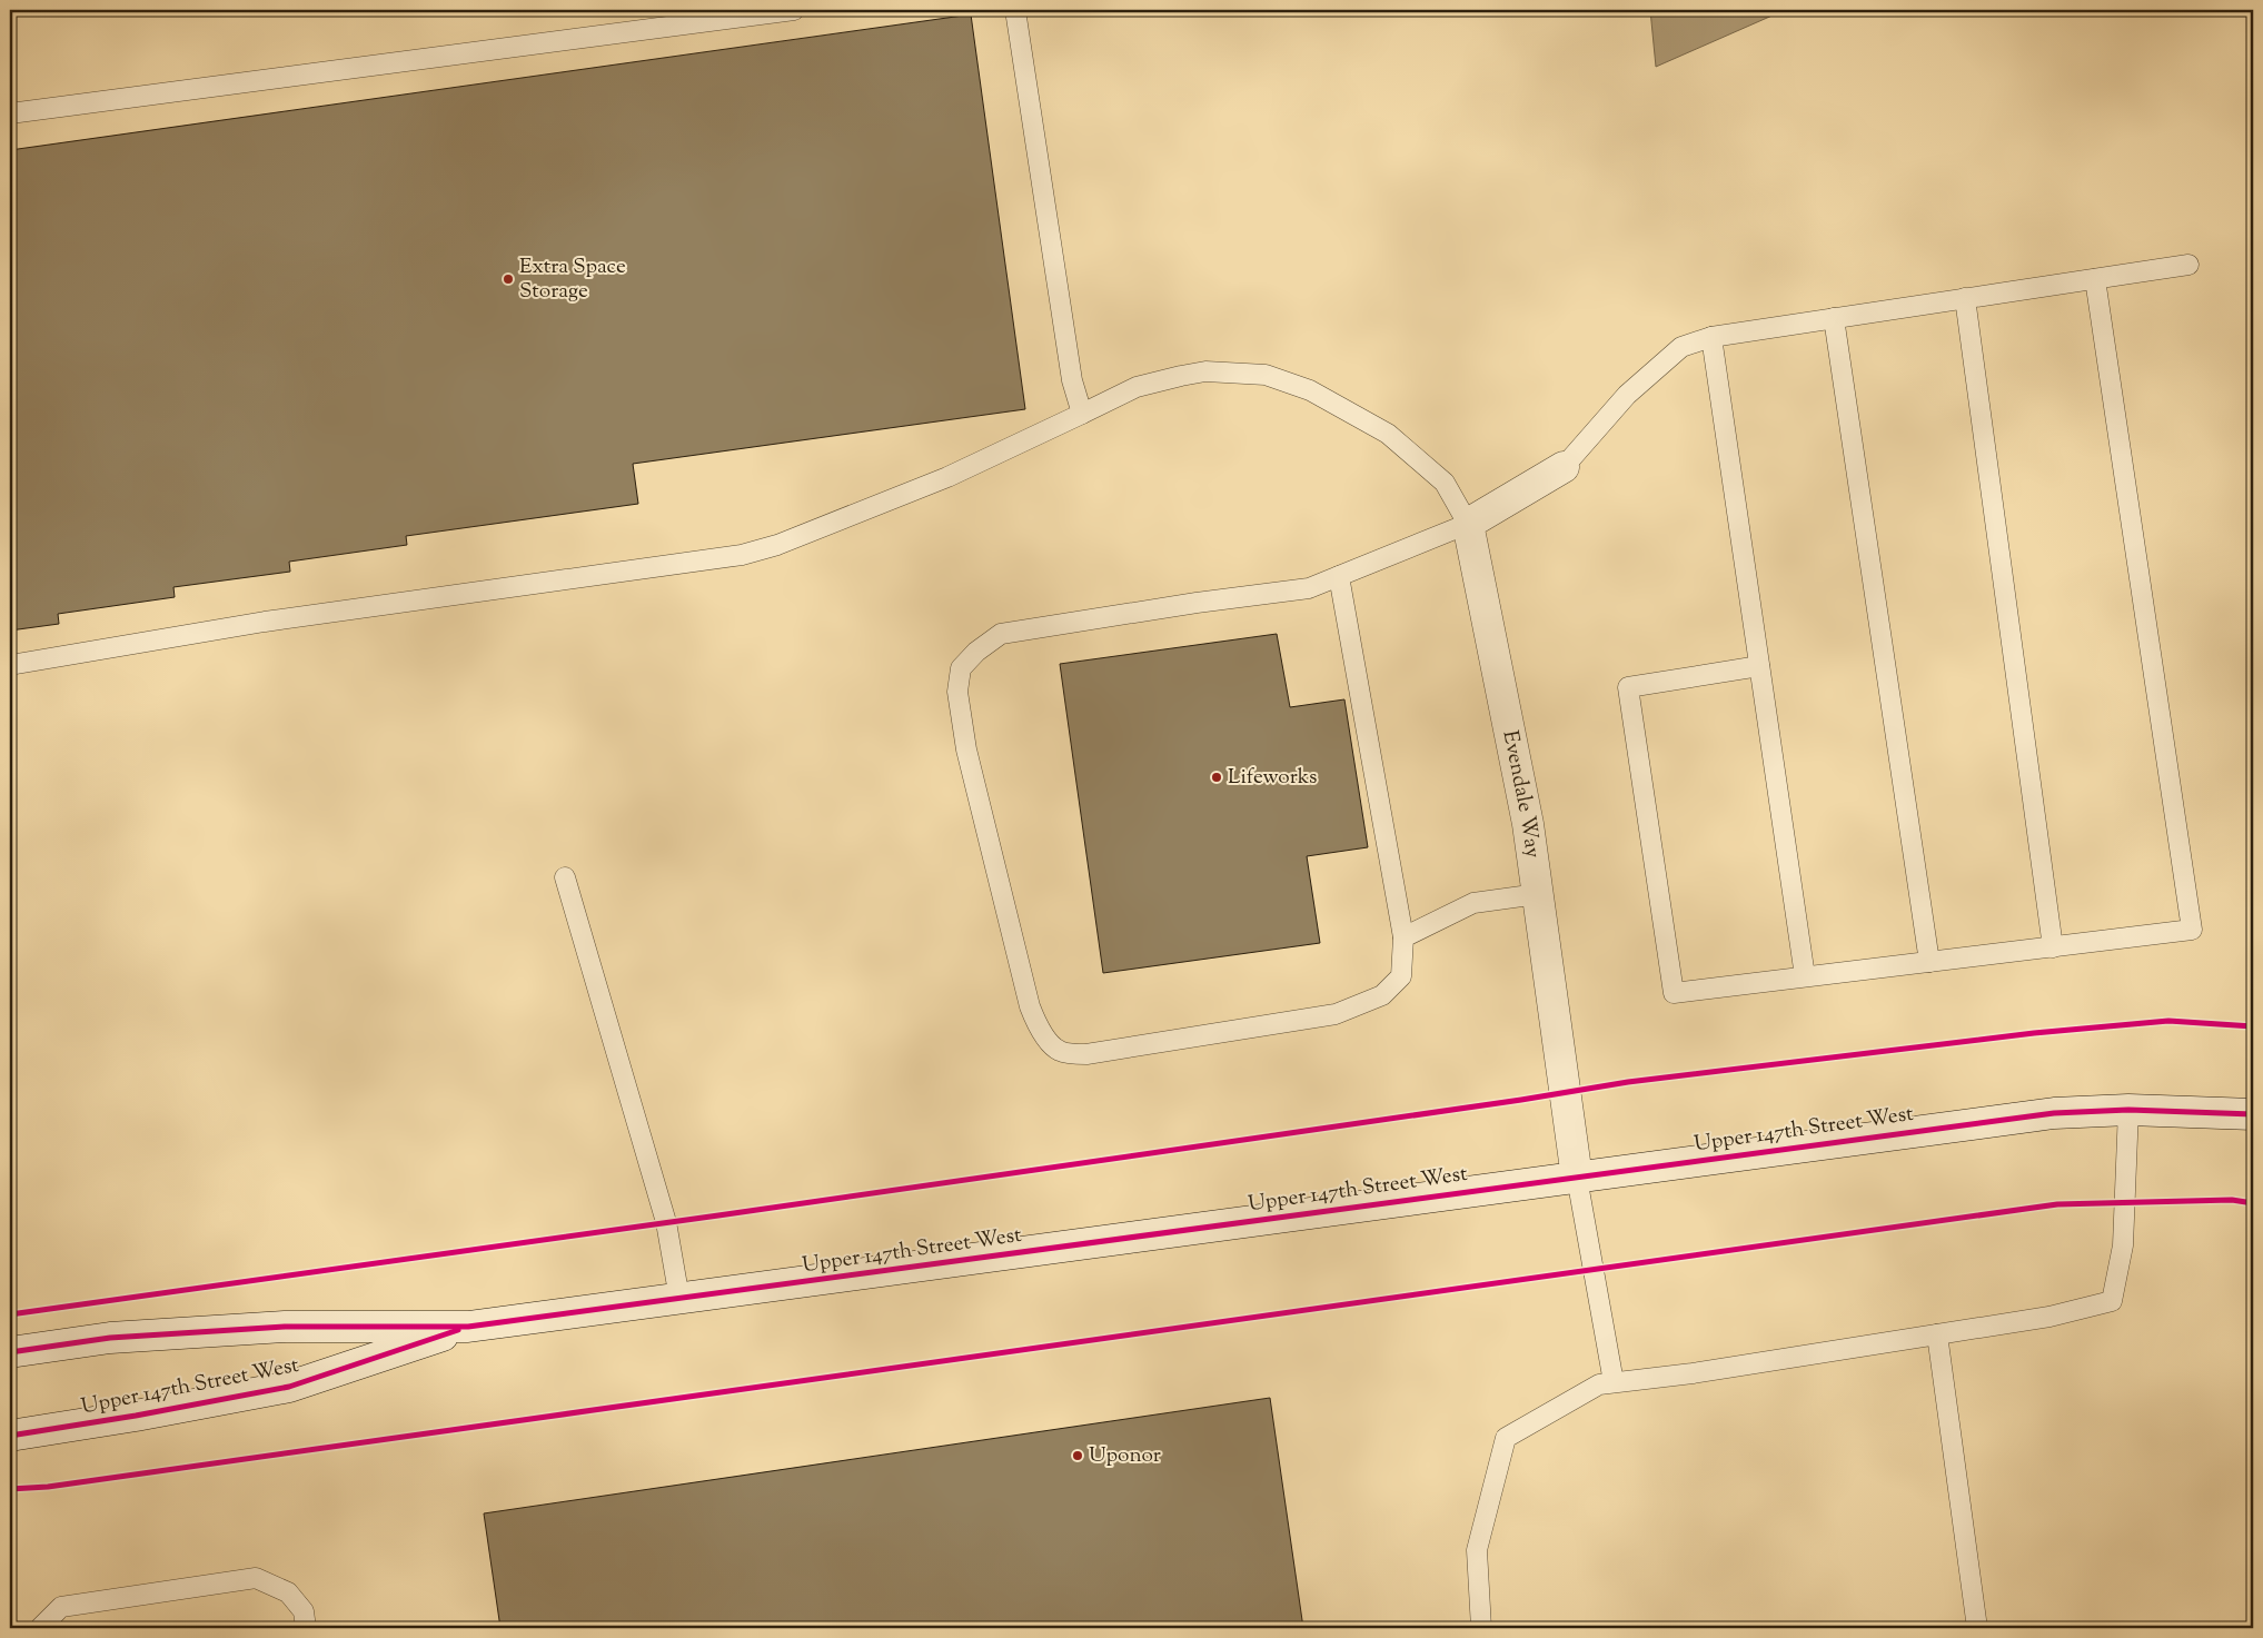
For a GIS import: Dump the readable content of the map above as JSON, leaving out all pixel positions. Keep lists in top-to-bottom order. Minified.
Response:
{"streets":{"street":["Evendale Way","Upper 147th Street West"]},"crossings":[["Evendale Way","Upper 147th Street West"]],"places":["Extra Space Storage","Lifeworks","Uponor"]}
